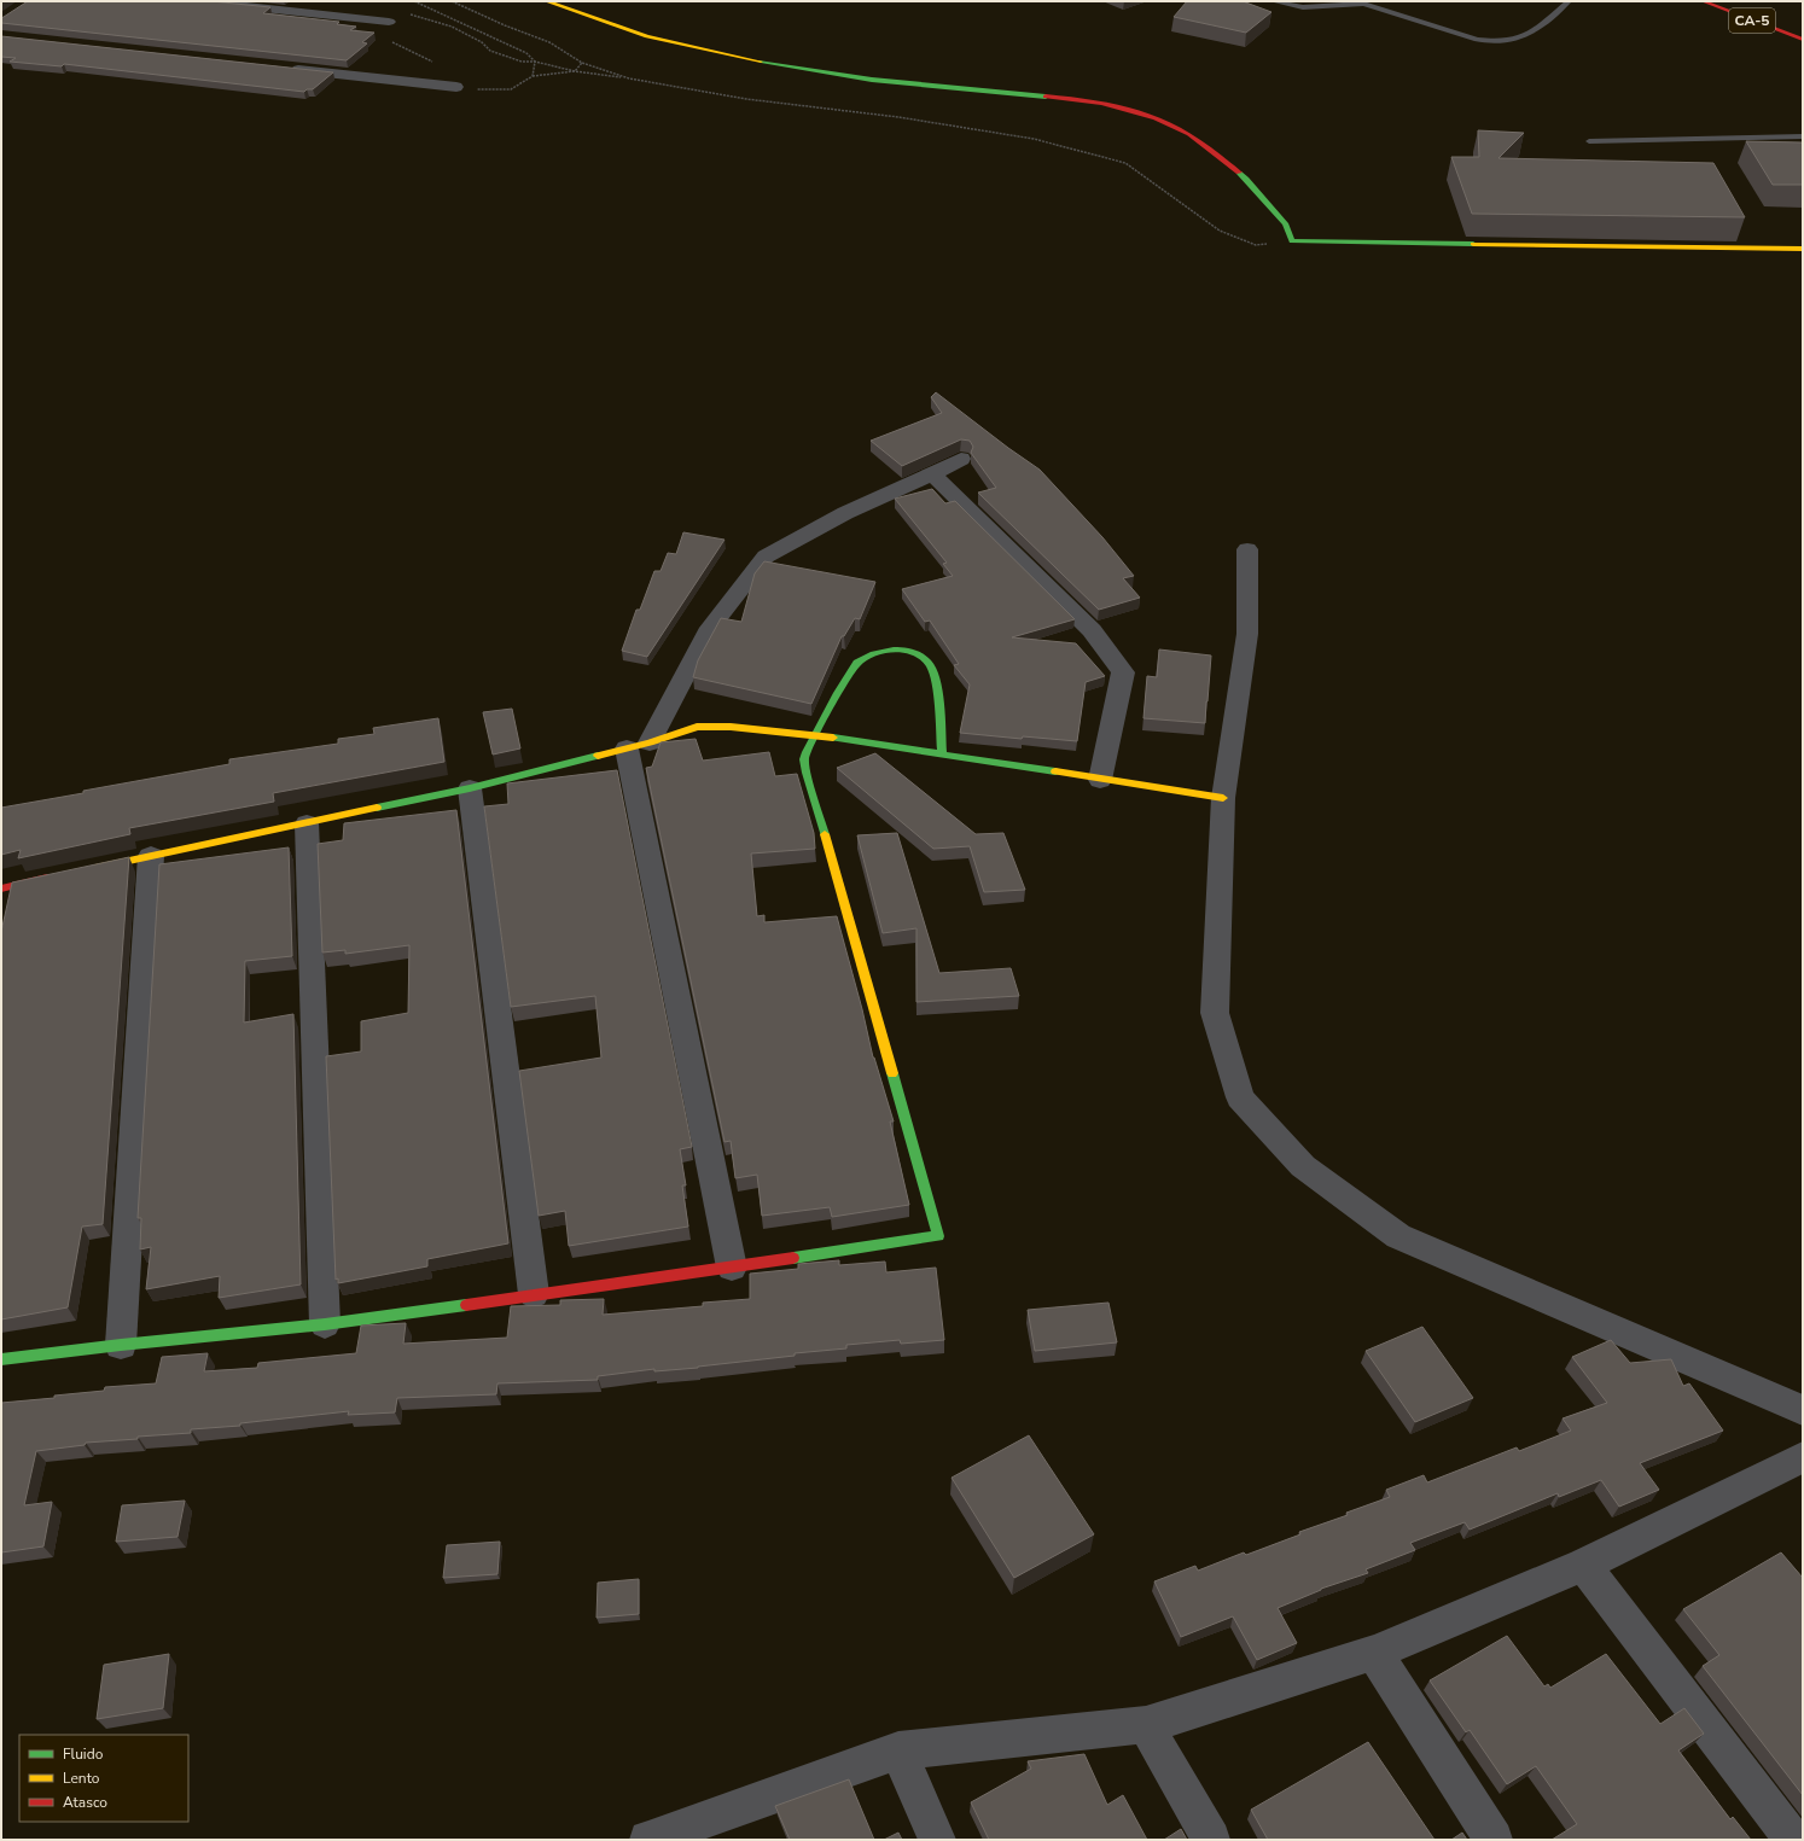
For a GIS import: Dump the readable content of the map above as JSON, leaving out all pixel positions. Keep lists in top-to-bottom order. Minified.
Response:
{"streets":{"main road":["CA-5"]},"legend":["Fluido","Lento","Atasco"]}
